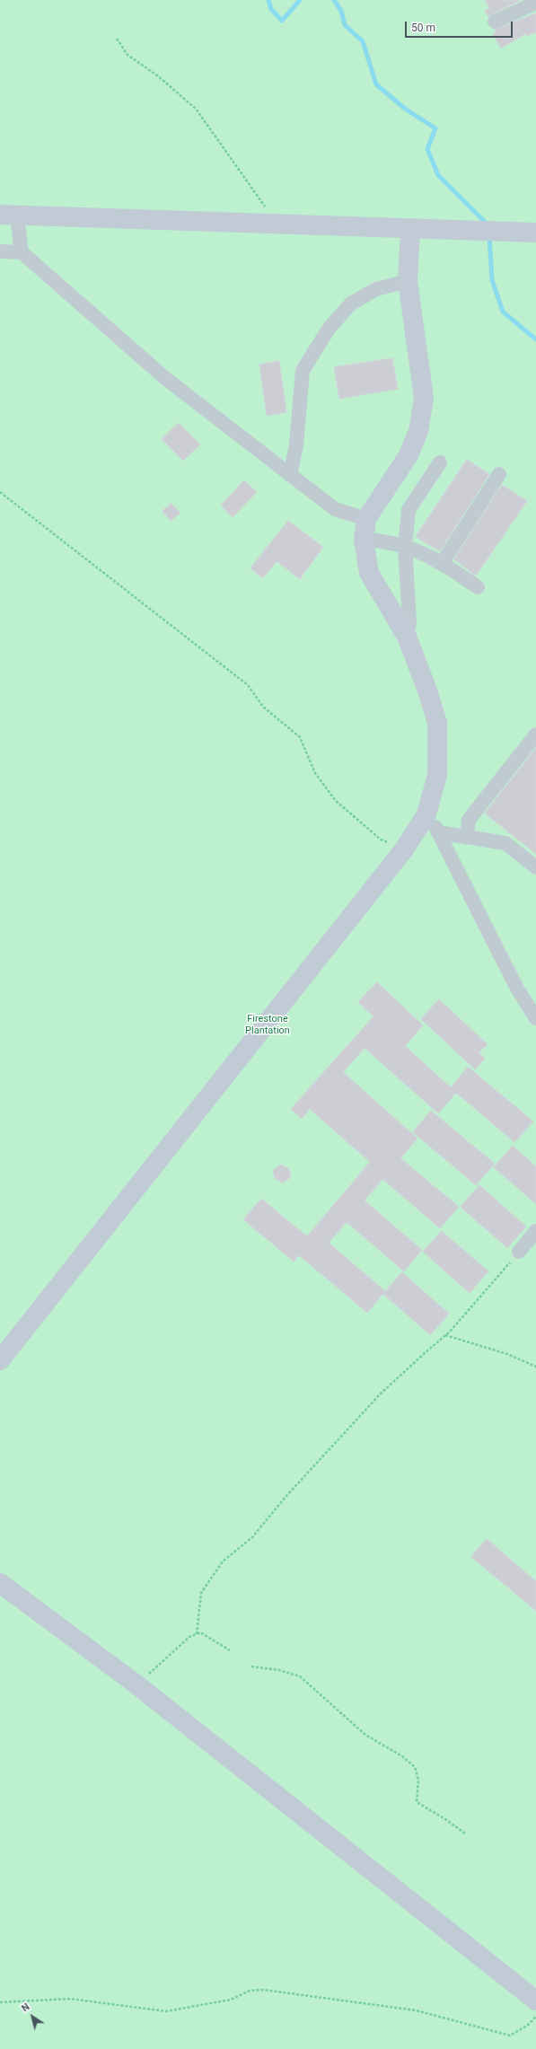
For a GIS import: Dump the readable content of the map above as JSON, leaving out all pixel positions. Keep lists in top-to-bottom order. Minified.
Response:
{"parks":["Firestone Plantation"],"scale_bar":"50 m","north":"top left"}
